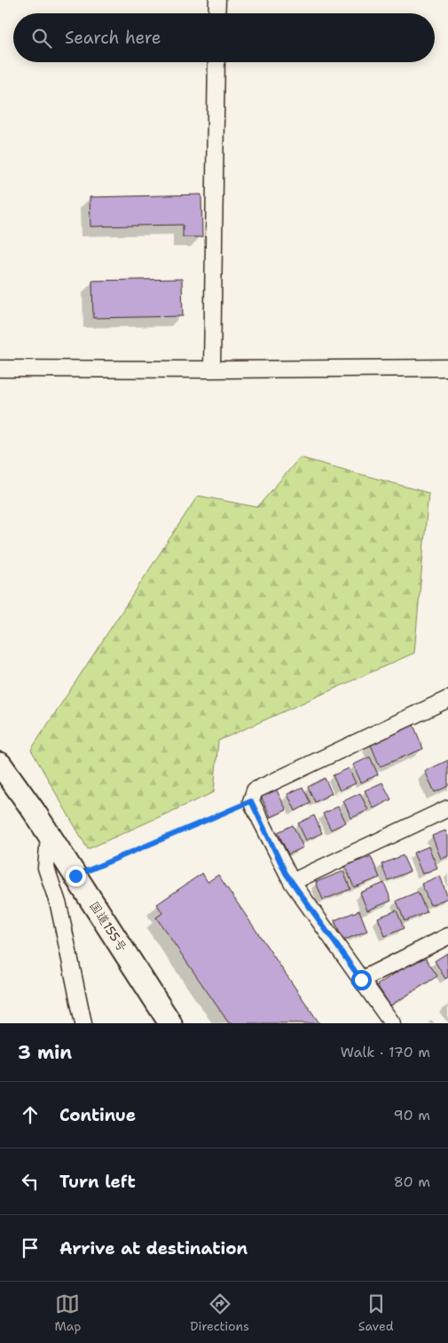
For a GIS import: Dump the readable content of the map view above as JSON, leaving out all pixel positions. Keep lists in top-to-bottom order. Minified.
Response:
{"streets":{"highway":["国道155号"]},"page":{"search":"Search here","heading":["3 min","Walk · 170 m"],"list":[["Continue","90 m"],["Turn left","80 m"],"Arrive at destination"],"nav":["Map","Directions","Saved"]}}
